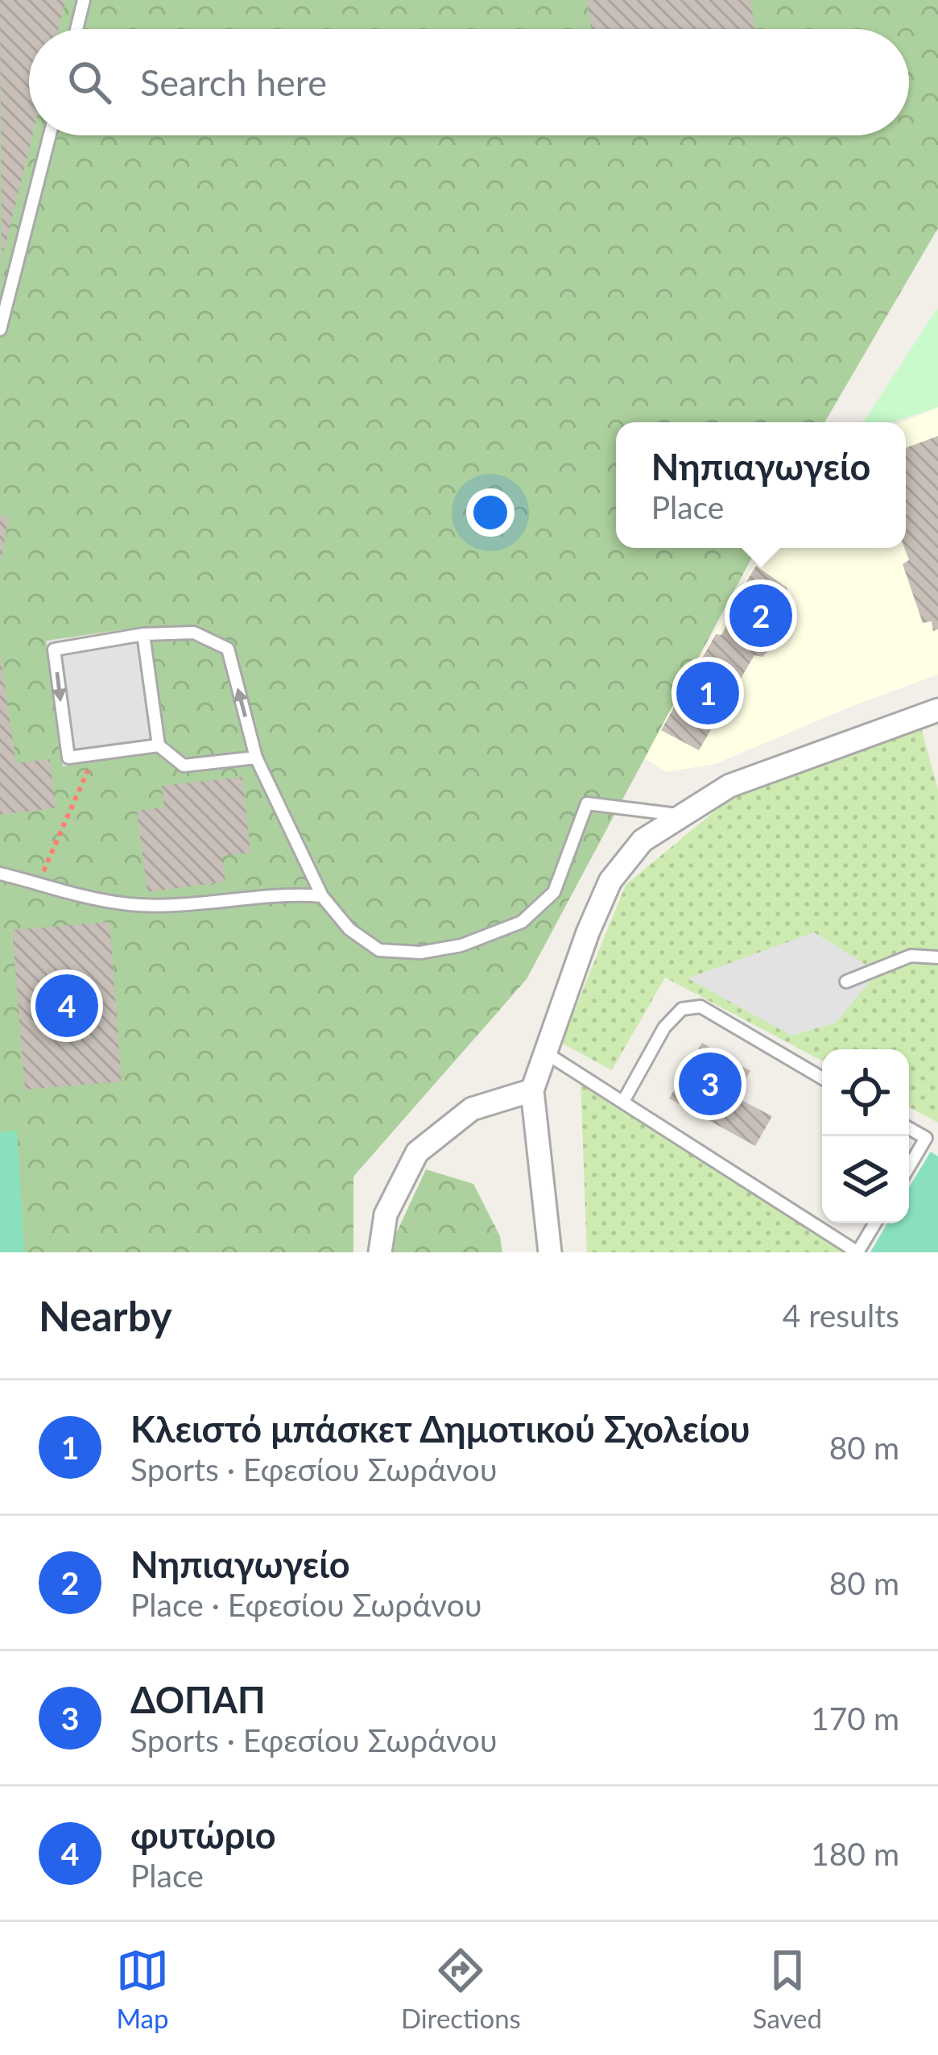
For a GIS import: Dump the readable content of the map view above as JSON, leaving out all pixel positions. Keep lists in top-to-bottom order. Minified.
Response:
{"page":{"search":"Search here","popup":["Νηπιαγωγείο","Place"],"pins":["2","1","4","3"],"heading":["Nearby","4 results"],"list":[{"mark":"1","name":"Κλειστό μπάσκετ Δημοτικού Σχολείου","note":"Sports · Εφεσίου Σωράνου","value":"80 m"},{"mark":"2","name":"Νηπιαγωγείο","note":"Place · Εφεσίου Σωράνου","value":"80 m"},{"mark":"3","name":"ΔΟΠΑΠ","note":"Sports · Εφεσίου Σωράνου","value":"170 m"},{"mark":"4","name":"φυτώριο","note":"Place","value":"180 m"}],"nav":["Map","Directions","Saved"]}}
